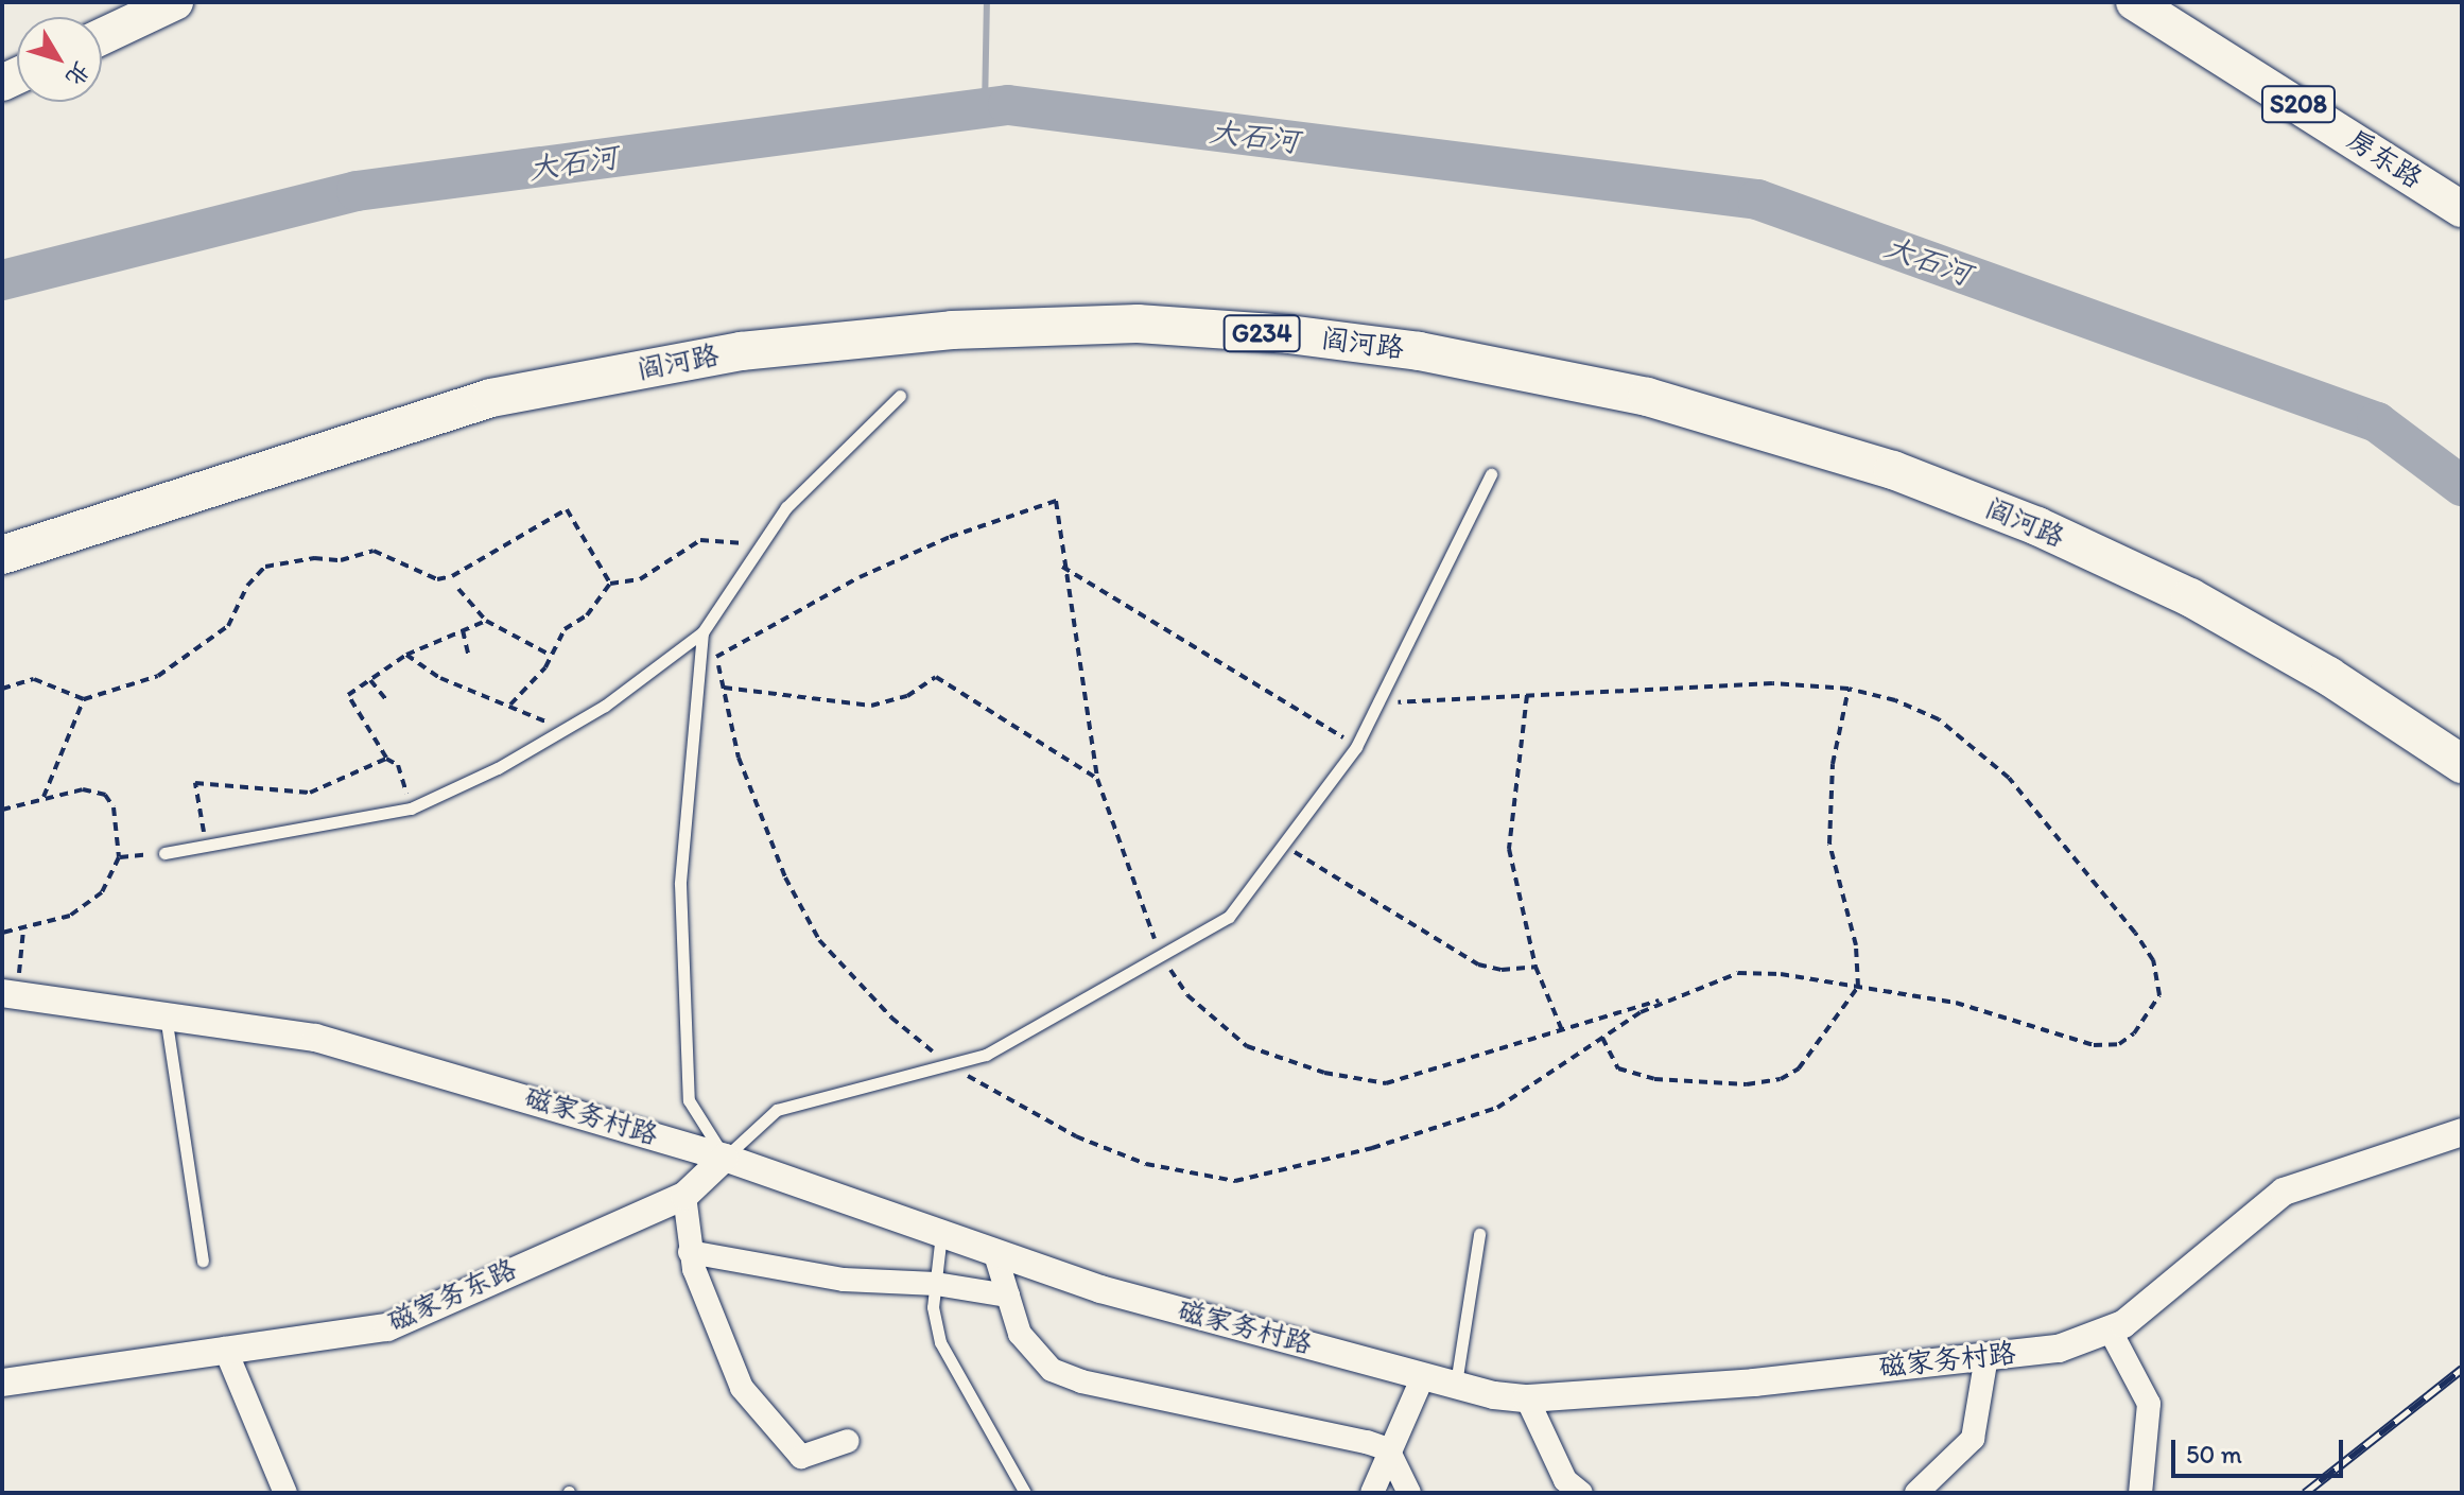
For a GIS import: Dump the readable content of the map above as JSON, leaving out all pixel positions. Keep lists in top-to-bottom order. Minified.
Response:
{"streets":{"highway":["G234","阎河路"],"main road":["S208","房东路"],"street":["磁家务村路","磁家务东路"]},"crossings":[["磁家务村路","磁家务东路"]],"water":["大石河"],"scale_bar":"50 m","north":"bottom right"}
